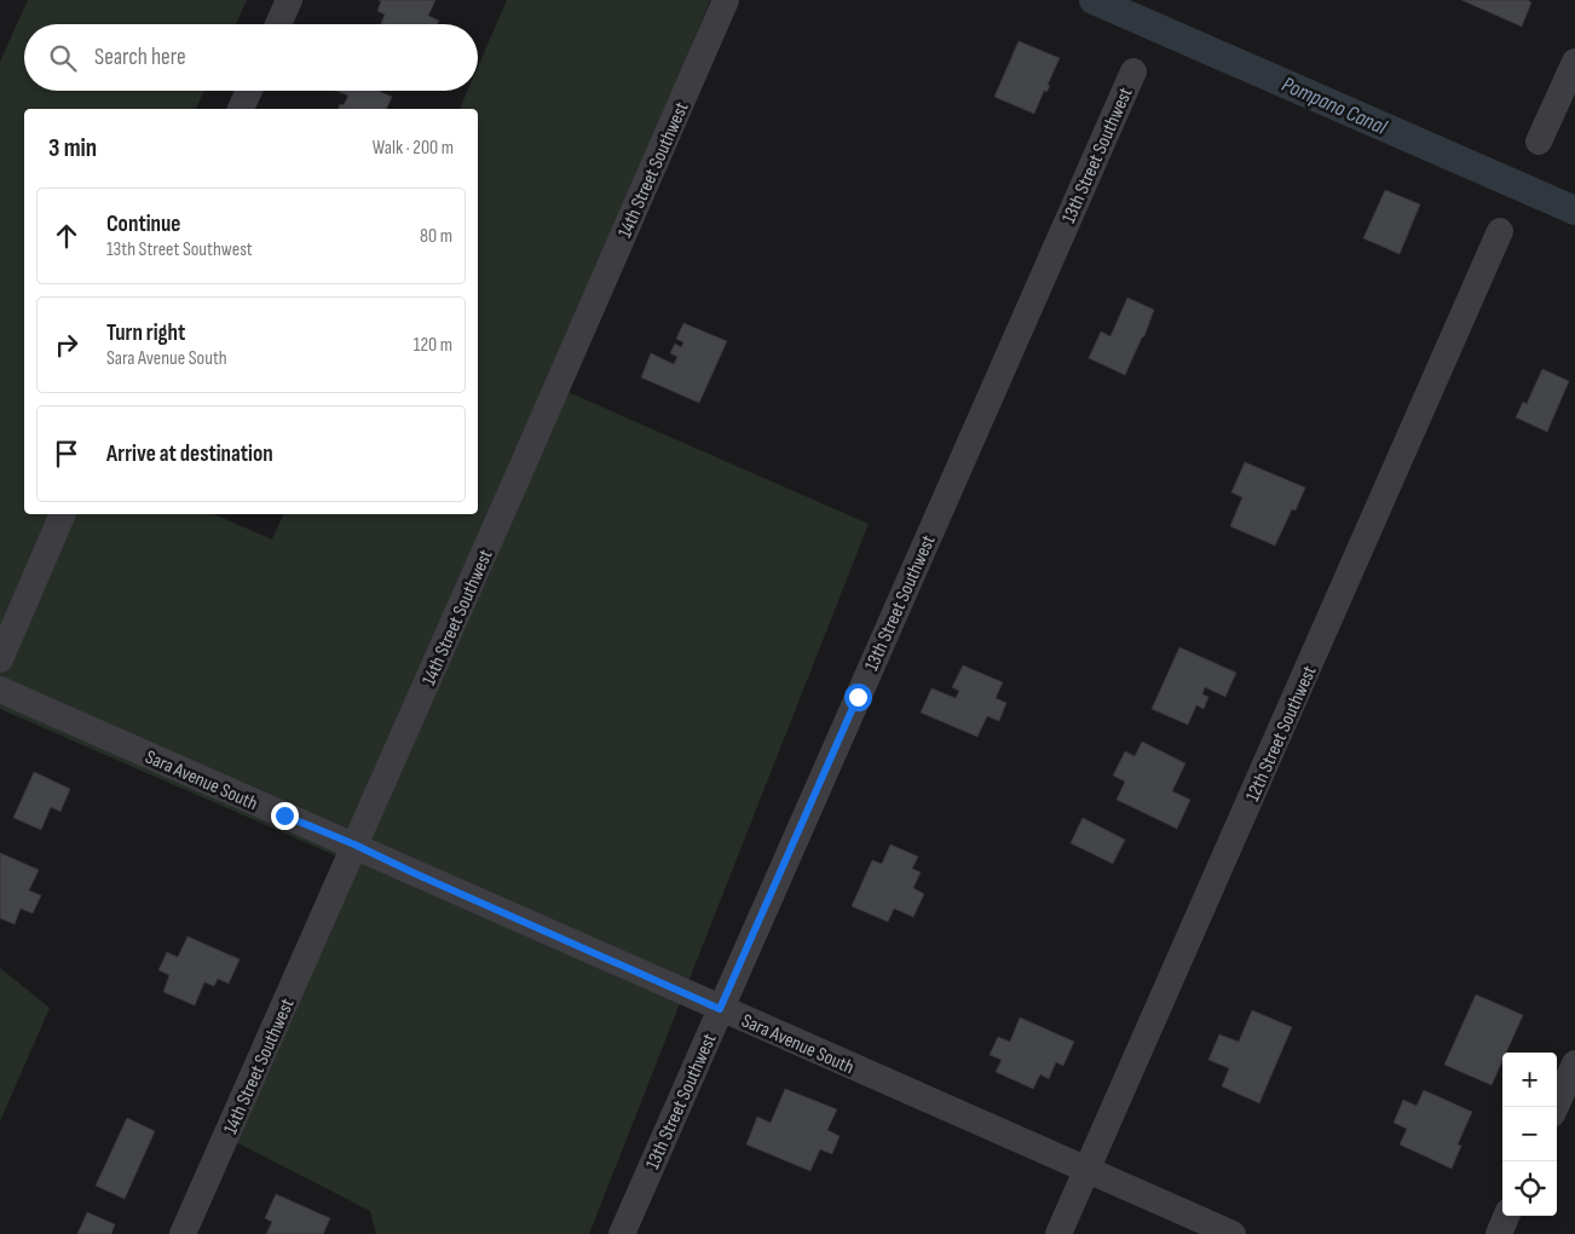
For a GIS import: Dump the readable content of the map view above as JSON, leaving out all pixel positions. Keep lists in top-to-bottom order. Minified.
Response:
{"streets":{"street":["13th Street Southwest","14th Street Southwest","12th Street Southwest","Sara Avenue South"]},"crossings":[["13th Street Southwest","Sara Avenue South"],["14th Street Southwest","Sara Avenue South"],["12th Street Southwest","Sara Avenue South"]],"water":["Pompano Canal"],"page":{"search":"Search here","heading":["3 min","Walk · 200 m"],"list":[["Continue","13th Street Southwest","80 m"],["Turn right","Sara Avenue South","120 m"],"Arrive at destination"],"map_buttons":["+","−"]}}
